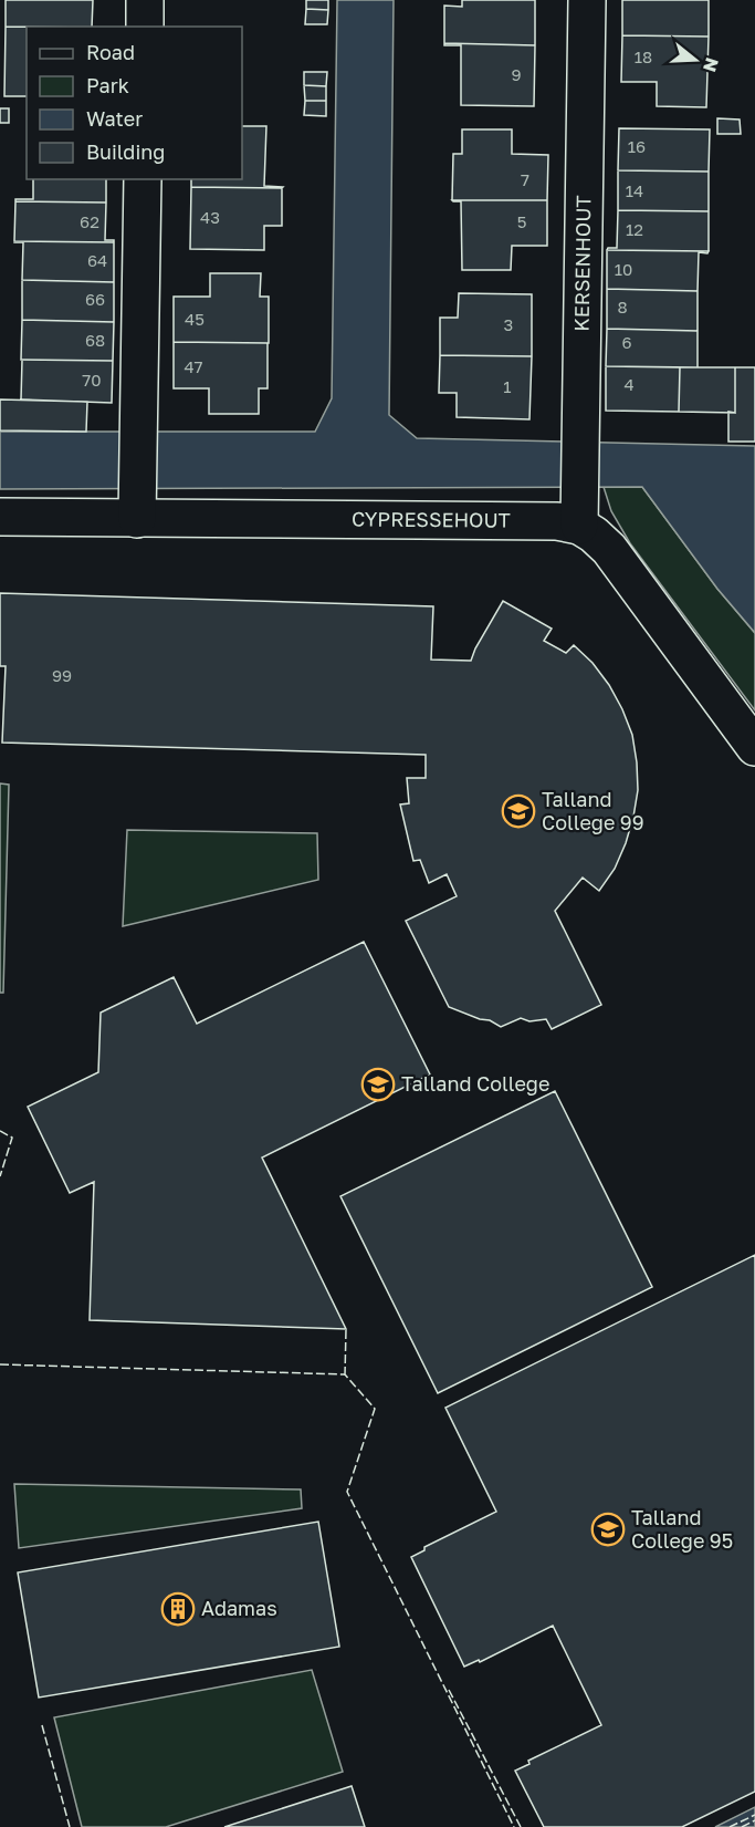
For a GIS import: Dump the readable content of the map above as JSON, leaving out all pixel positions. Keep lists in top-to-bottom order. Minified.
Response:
{"streets":{"street":["KERSENHOUT","CYPRESSEHOUT"]},"crossings":[["KERSENHOUT","CYPRESSEHOUT"]],"places":{"school or university":["Talland College 99","Talland College","Talland College 95"],"building":["Adamas"]},"house_numbers":["18","9","16","7","14","43","62","5","12","64","10","66","8","45","3","68","6","47","70","4","1","99"],"legend":["Road","Park","Water","Building"],"north":"right"}
